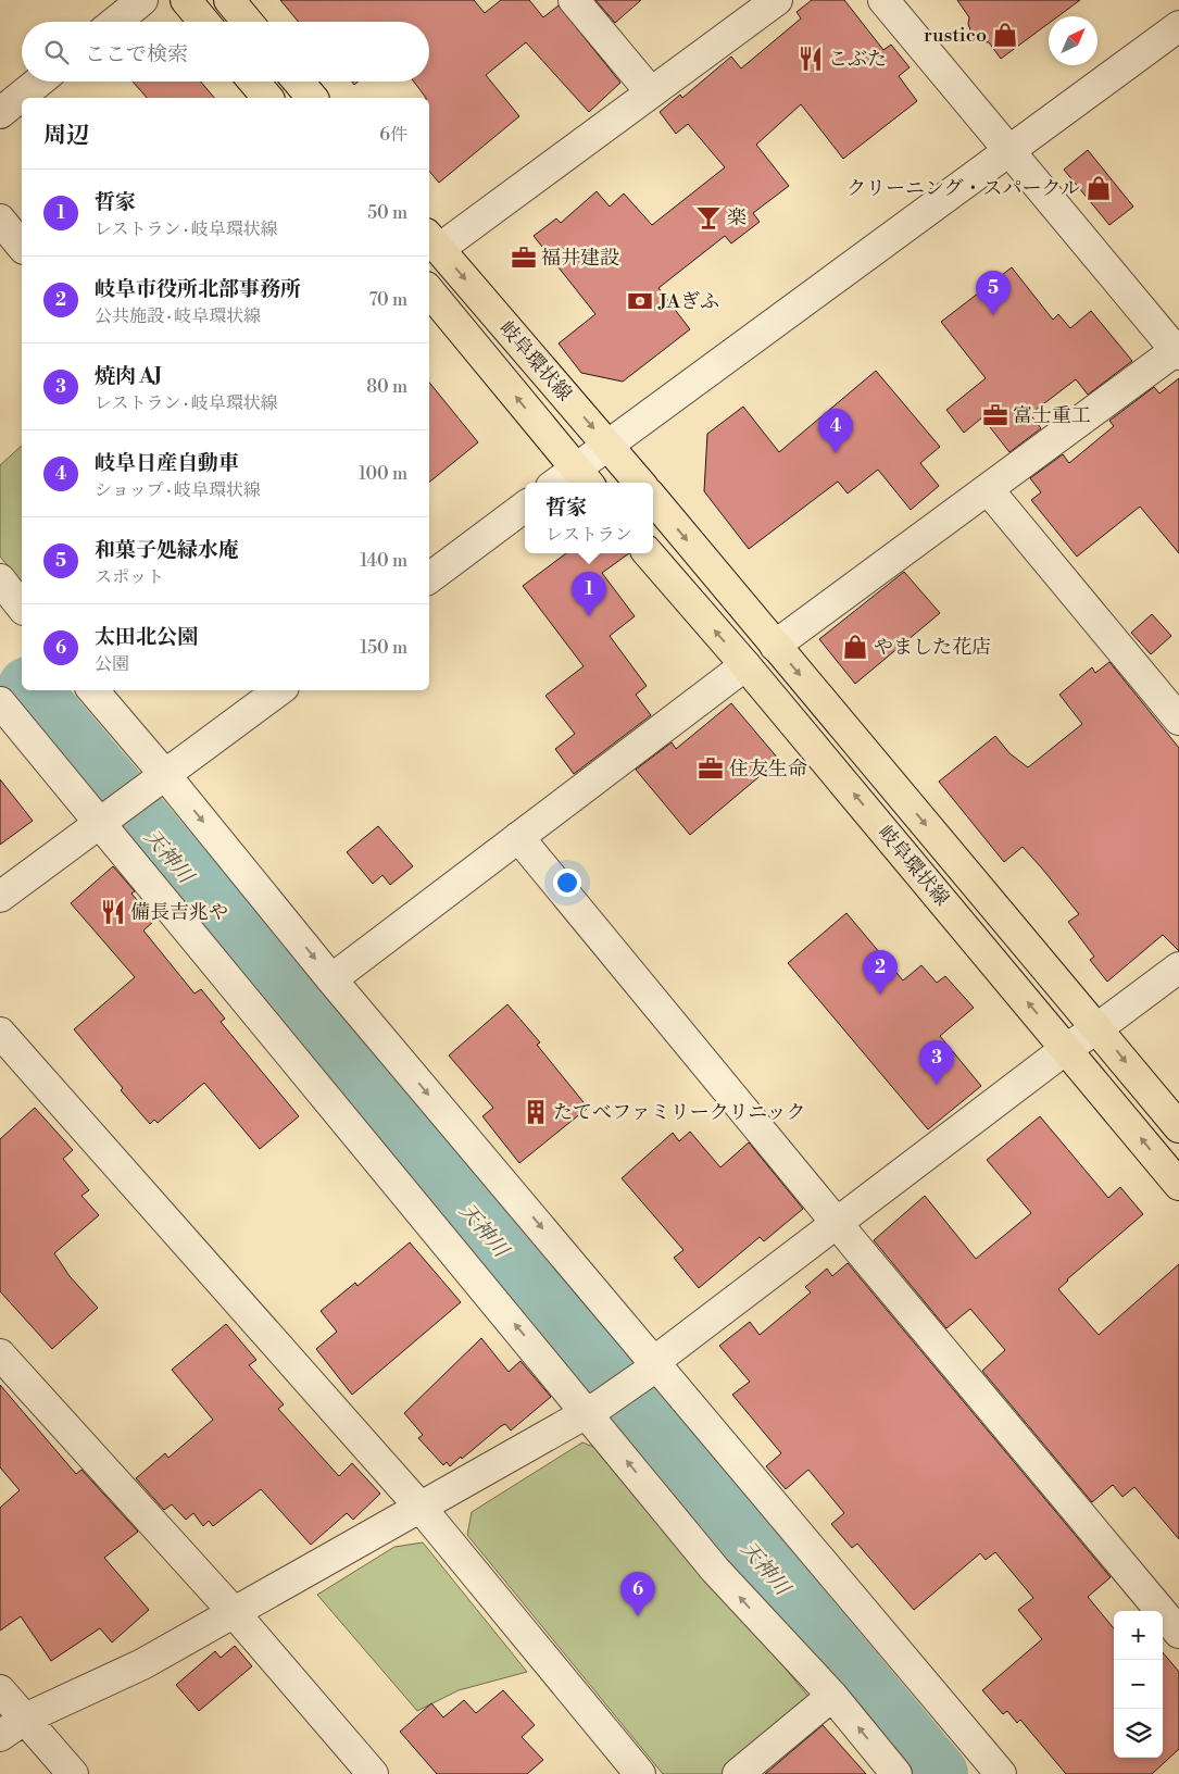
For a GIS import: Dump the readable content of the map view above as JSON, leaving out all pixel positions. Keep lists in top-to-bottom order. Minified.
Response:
{"streets":{"main road":["岐阜環状線"]},"water":["天神川"],"places":{"shop":["rustico","クリーニング・スパークル","やました花店"],"restaurant":["こぶた","備長吉兆や"],"bar":["楽"],"office":["福井建設","富士重工","住友生命"],"bank":["JAぎふ"],"building":["たてべファミリークリニック"]},"north":"top right","page":{"search":"ここで検索","heading":["周辺","6件"],"list":[{"mark":"1","name":"哲家","note":"レストラン · 岐阜環状線","value":"50 m"},{"mark":"2","name":"岐阜市役所北部事務所","note":"公共施設 · 岐阜環状線","value":"70 m"},{"mark":"3","name":"焼肉 AJ","note":"レストラン · 岐阜環状線","value":"80 m"},{"mark":"4","name":"岐阜日産自動車","note":"ショップ · 岐阜環状線","value":"100 m"},{"mark":"5","name":"和菓子処緑水庵","note":"スポット","value":"140 m"},{"mark":"6","name":"太田北公園","note":"公園","value":"150 m"}],"pins":["5","4","1","2","3","6"],"popup":["哲家","レストラン"],"map_buttons":["+","−"]}}
